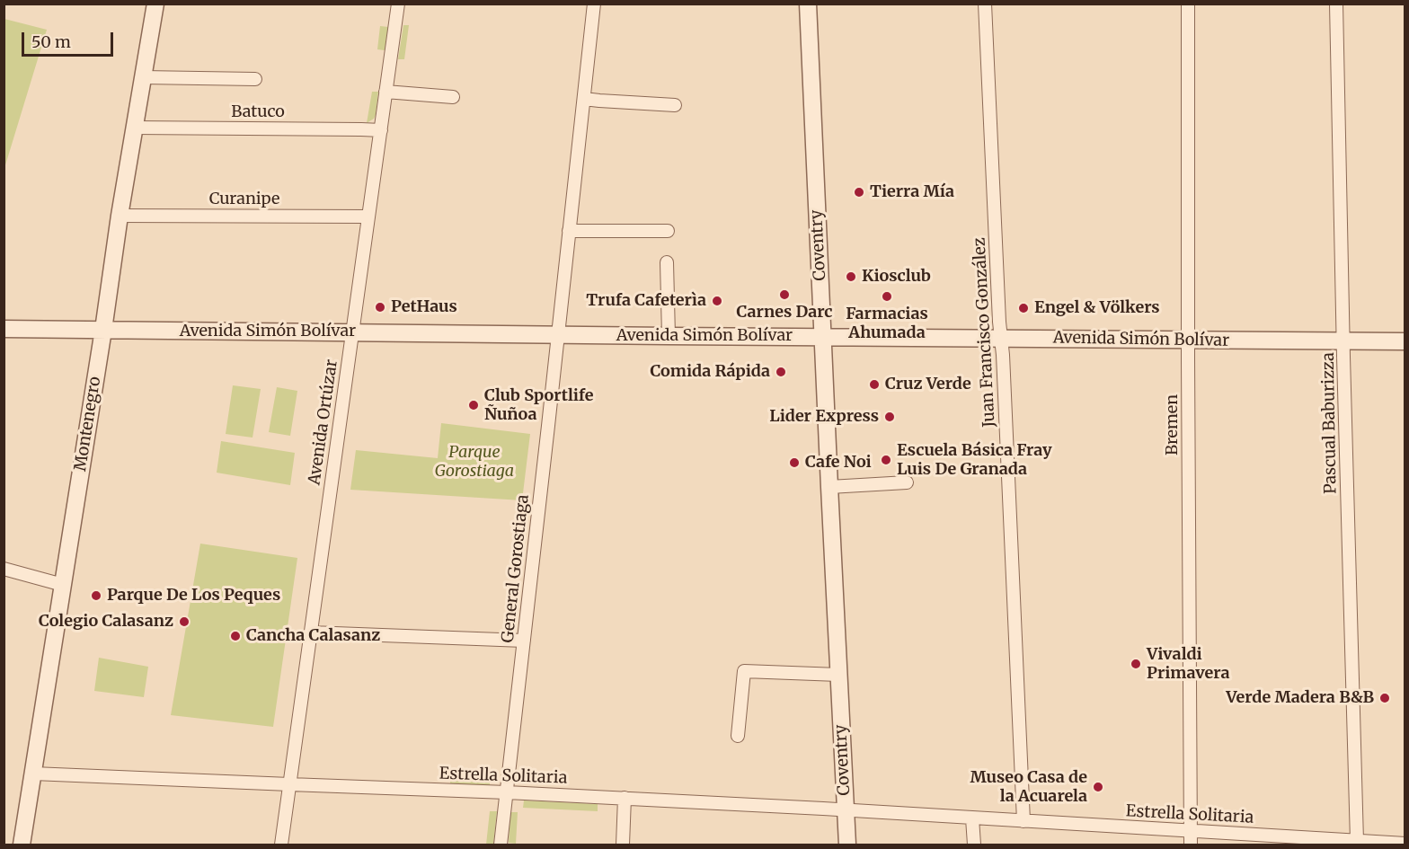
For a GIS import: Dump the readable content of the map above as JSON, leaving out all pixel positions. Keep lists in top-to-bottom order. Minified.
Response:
{"streets":{"street":["Batuco","Curanipe","Coventry","Avenida Simón Bolívar","Juan Francisco González","Avenida Ortúzar","Pascual Baburizza","Montenegro","Bremen","General Gorostiaga","Estrella Solitaria"]},"crossings":[["Batuco","Avenida Ortúzar"],["Batuco","Montenegro"],["Curanipe","Avenida Ortúzar"],["Curanipe","Montenegro"],["Coventry","Avenida Simón Bolívar"],["Coventry","Estrella Solitaria"],["Avenida Simón Bolívar","Juan Francisco González"],["Avenida Simón Bolívar","Avenida Ortúzar"],["Avenida Simón Bolívar","Pascual Baburizza"],["Avenida Simón Bolívar","Montenegro"],["Avenida Simón Bolívar","Bremen"],["Avenida Simón Bolívar","General Gorostiaga"],["Juan Francisco González","Estrella Solitaria"],["Avenida Ortúzar","Estrella Solitaria"],["Pascual Baburizza","Estrella Solitaria"],["Montenegro","Estrella Solitaria"],["Bremen","Estrella Solitaria"],["General Gorostiaga","Estrella Solitaria"]],"parks":["Parque Gorostiaga"],"places":["Tierra Mía","Kiosclub","Carnes Darc","Farmacias Ahumada","Trufa Cafeterìa","PetHaus","Engel & Völkers","Comida Rápida","Cruz Verde","Club Sportlife Ñuñoa","Lider Express","Escuela Básica Fray Luis De Granada","Cafe Noi","Parque De Los Peques","Colegio Calasanz","Cancha Calasanz","Vivaldi Primavera","Verde Madera B&B","Museo Casa de la Acuarela"],"scale_bar":"50 m"}
